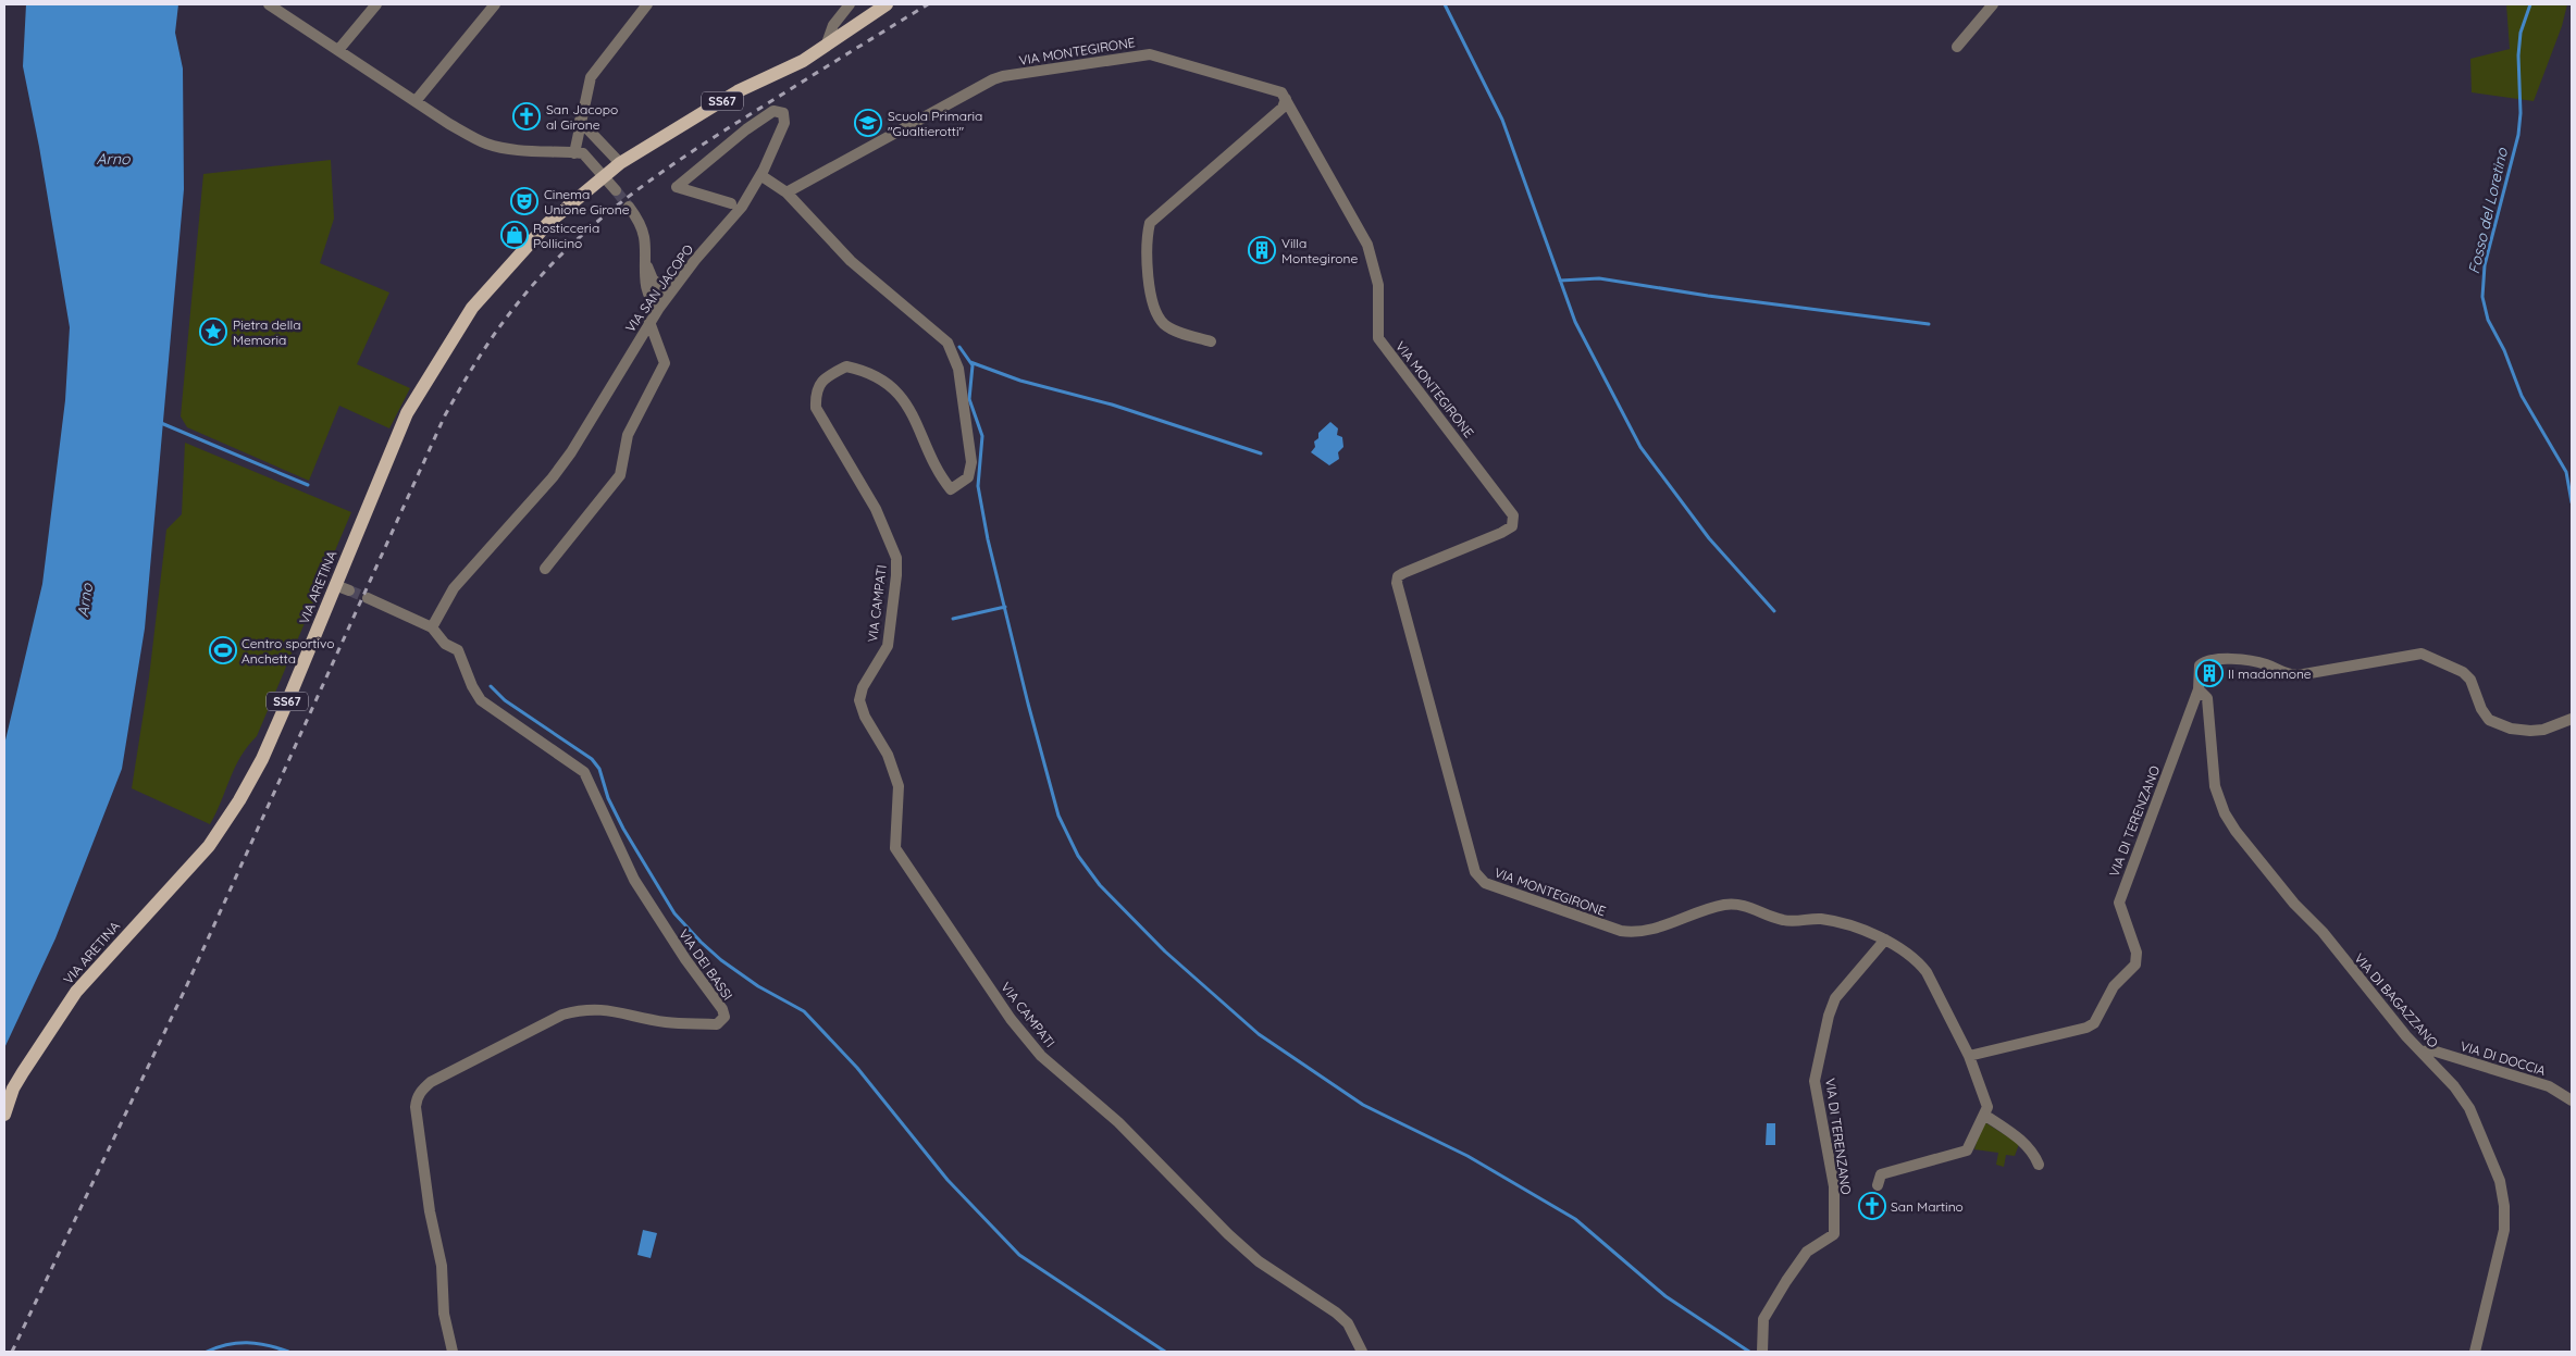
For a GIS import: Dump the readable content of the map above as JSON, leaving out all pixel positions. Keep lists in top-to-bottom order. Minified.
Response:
{"streets":{"main road":["SS67","VIA ARETINA"],"street":["VIA MONTEGIRONE","VIA SAN JACOPO","VIA CAMPATI","VIA DI TERENZANO","VIA DEI BASSI","VIA DI BAGAZZANO","VIA DI DOCCIA"]},"crossings":[["VIA MONTEGIRONE","VIA CAMPATI"],["VIA MONTEGIRONE","VIA DI TERENZANO"],["SS67","VIA ARETINA"],["VIA SAN JACOPO","VIA CAMPATI"],["VIA SAN JACOPO","VIA DEI BASSI"],["VIA DI TERENZANO","VIA DI BAGAZZANO"],["VIA DI BAGAZZANO","VIA DI DOCCIA"]],"water":["Arno","Fosso del Loretino"],"places":{"church":["San Jacopo al Girone","San Martino"],"school or university":["Scuola Primaria \"Gualtierotti\""],"theatre":["Cinema Unione Girone"],"shop":["Rosticceria Pollicino"],"building":["Villa Montegirone","Il madonnone"],"place":["Pietra della Memoria"],"sports":["Centro sportivo Anchetta"]}}
